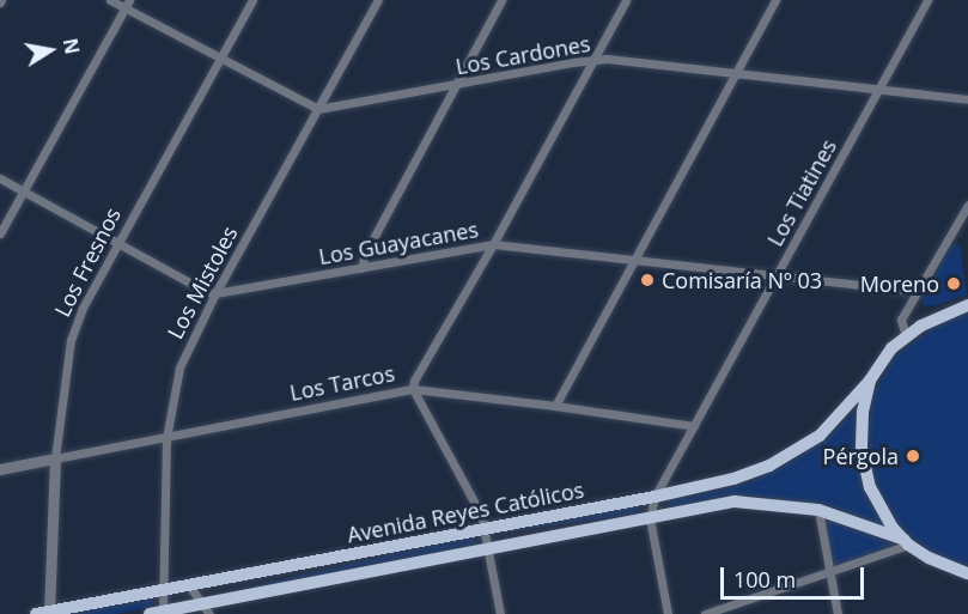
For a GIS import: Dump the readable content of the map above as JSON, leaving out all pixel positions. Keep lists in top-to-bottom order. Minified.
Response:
{"streets":{"main road":["Avenida Reyes Católicos"],"street":["Los Cardones","Los Tiatines","Los Guayacanes","Los Fresnos","Los Mistoles","Los Tarcos"]},"crossings":[["Los Cardones","Los Tiatines"],["Los Cardones","Los Mistoles"],["Los Tiatines","Los Guayacanes"],["Los Tiatines","Los Tarcos"],["Los Tiatines","Avenida Reyes Católicos"],["Los Guayacanes","Los Mistoles"],["Los Fresnos","Los Tarcos"],["Los Fresnos","Avenida Reyes Católicos"],["Los Mistoles","Los Tarcos"],["Los Mistoles","Avenida Reyes Católicos"]],"places":["Comisaría Nº 03","Moreno","Pérgola"],"scale_bar":"100 m","north":"right"}
